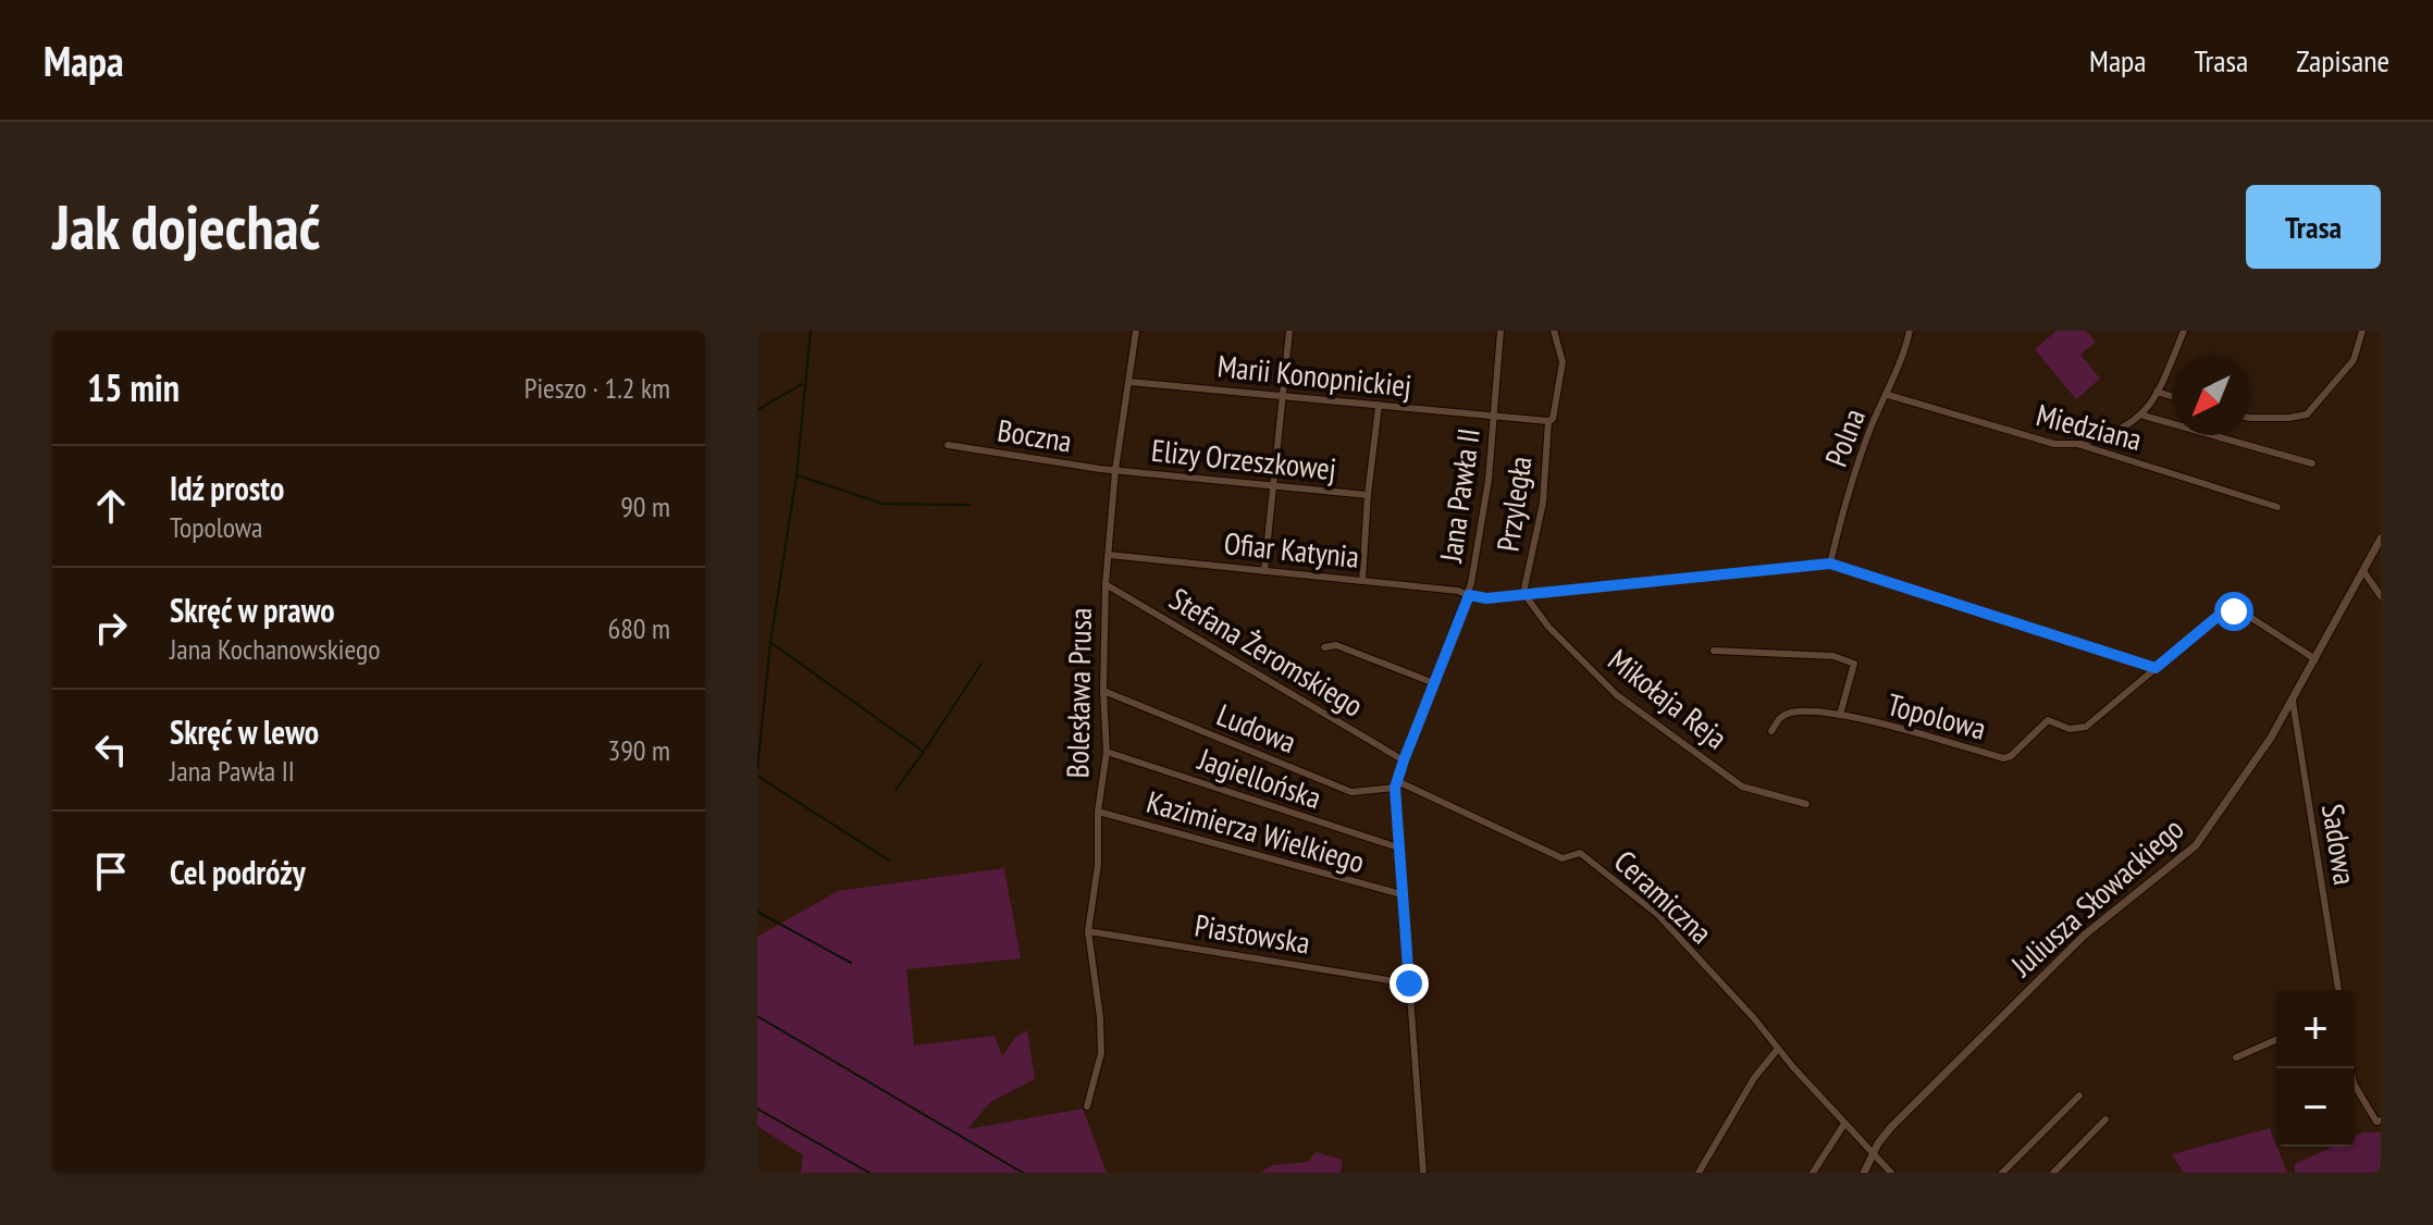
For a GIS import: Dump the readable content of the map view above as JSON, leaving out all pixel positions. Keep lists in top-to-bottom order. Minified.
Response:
{"streets":{"street":["Marii Konopnickiej","Miedziana","Boczna","Polna","Elizy Orzeszkowej","Jana Pawła II","Przyległa","Ofiar Katynia","Stefana Żeromskiego","Bolesława Prusa","Mikołaja Reja","Topolowa","Ludowa","Jagiellońska","Kazimierza Wielkiego","Sadowa","Ceramiczna","Juliusza Słowackiego","Piastowska"]},"crossings":[["Marii Konopnickiej","Jana Pawła II"],["Marii Konopnickiej","Przyległa"],["Marii Konopnickiej","Bolesława Prusa"],["Miedziana","Polna"],["Boczna","Elizy Orzeszkowej"],["Boczna","Bolesława Prusa"],["Polna","Ofiar Katynia"],["Elizy Orzeszkowej","Bolesława Prusa"],["Jana Pawła II","Przyległa"],["Jana Pawła II","Ofiar Katynia"],["Jana Pawła II","Stefana Żeromskiego"],["Jana Pawła II","Ludowa"],["Jana Pawła II","Jagiellońska"],["Jana Pawła II","Kazimierza Wielkiego"],["Jana Pawła II","Ceramiczna"],["Jana Pawła II","Piastowska"],["Przyległa","Ofiar Katynia"],["Przyległa","Mikołaja Reja"],["Ofiar Katynia","Bolesława Prusa"],["Ofiar Katynia","Mikołaja Reja"],["Stefana Żeromskiego","Bolesława Prusa"],["Bolesława Prusa","Ludowa"],["Bolesława Prusa","Jagiellońska"],["Bolesława Prusa","Kazimierza Wielkiego"],["Bolesława Prusa","Piastowska"],["Topolowa","Juliusza Słowackiego"],["Ludowa","Ceramiczna"],["Sadowa","Juliusza Słowackiego"],["Ceramiczna","Juliusza Słowackiego"]],"north":"bottom left","page":{"header":"Mapa","nav":["Mapa","Trasa","Zapisane"],"buttons":"Trasa","title":"Jak dojechać","heading":["15 min","Pieszo · 1.2 km"],"list":[["Idź prosto","Topolowa","90 m"],["Skręć w prawo","Jana Kochanowskiego","680 m"],["Skręć w lewo","Jana Pawła II","390 m"],"Cel podróży"],"map_buttons":["+","−"]}}
